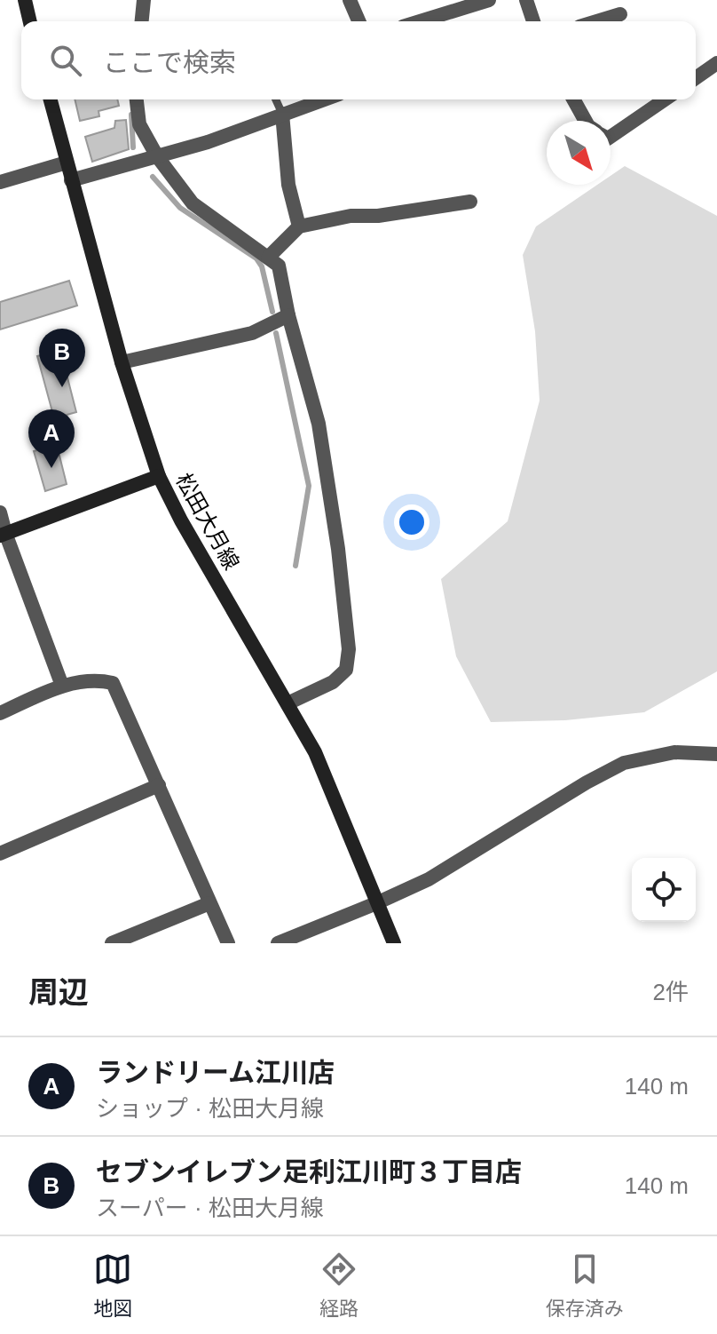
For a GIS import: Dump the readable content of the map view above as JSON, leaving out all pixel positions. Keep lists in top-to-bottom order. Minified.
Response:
{"streets":{"main road":["松田大月線"]},"north":"bottom right","page":{"search":"ここで検索","pins":["B","A"],"heading":["周辺","2件"],"list":[{"mark":"A","name":"ランドリーム江川店","note":"ショップ · 松田大月線","value":"140 m"},{"mark":"B","name":"セブンイレブン足利江川町３丁目店","note":"スーパー · 松田大月線","value":"140 m"}],"nav":["地図","経路","保存済み"]}}
